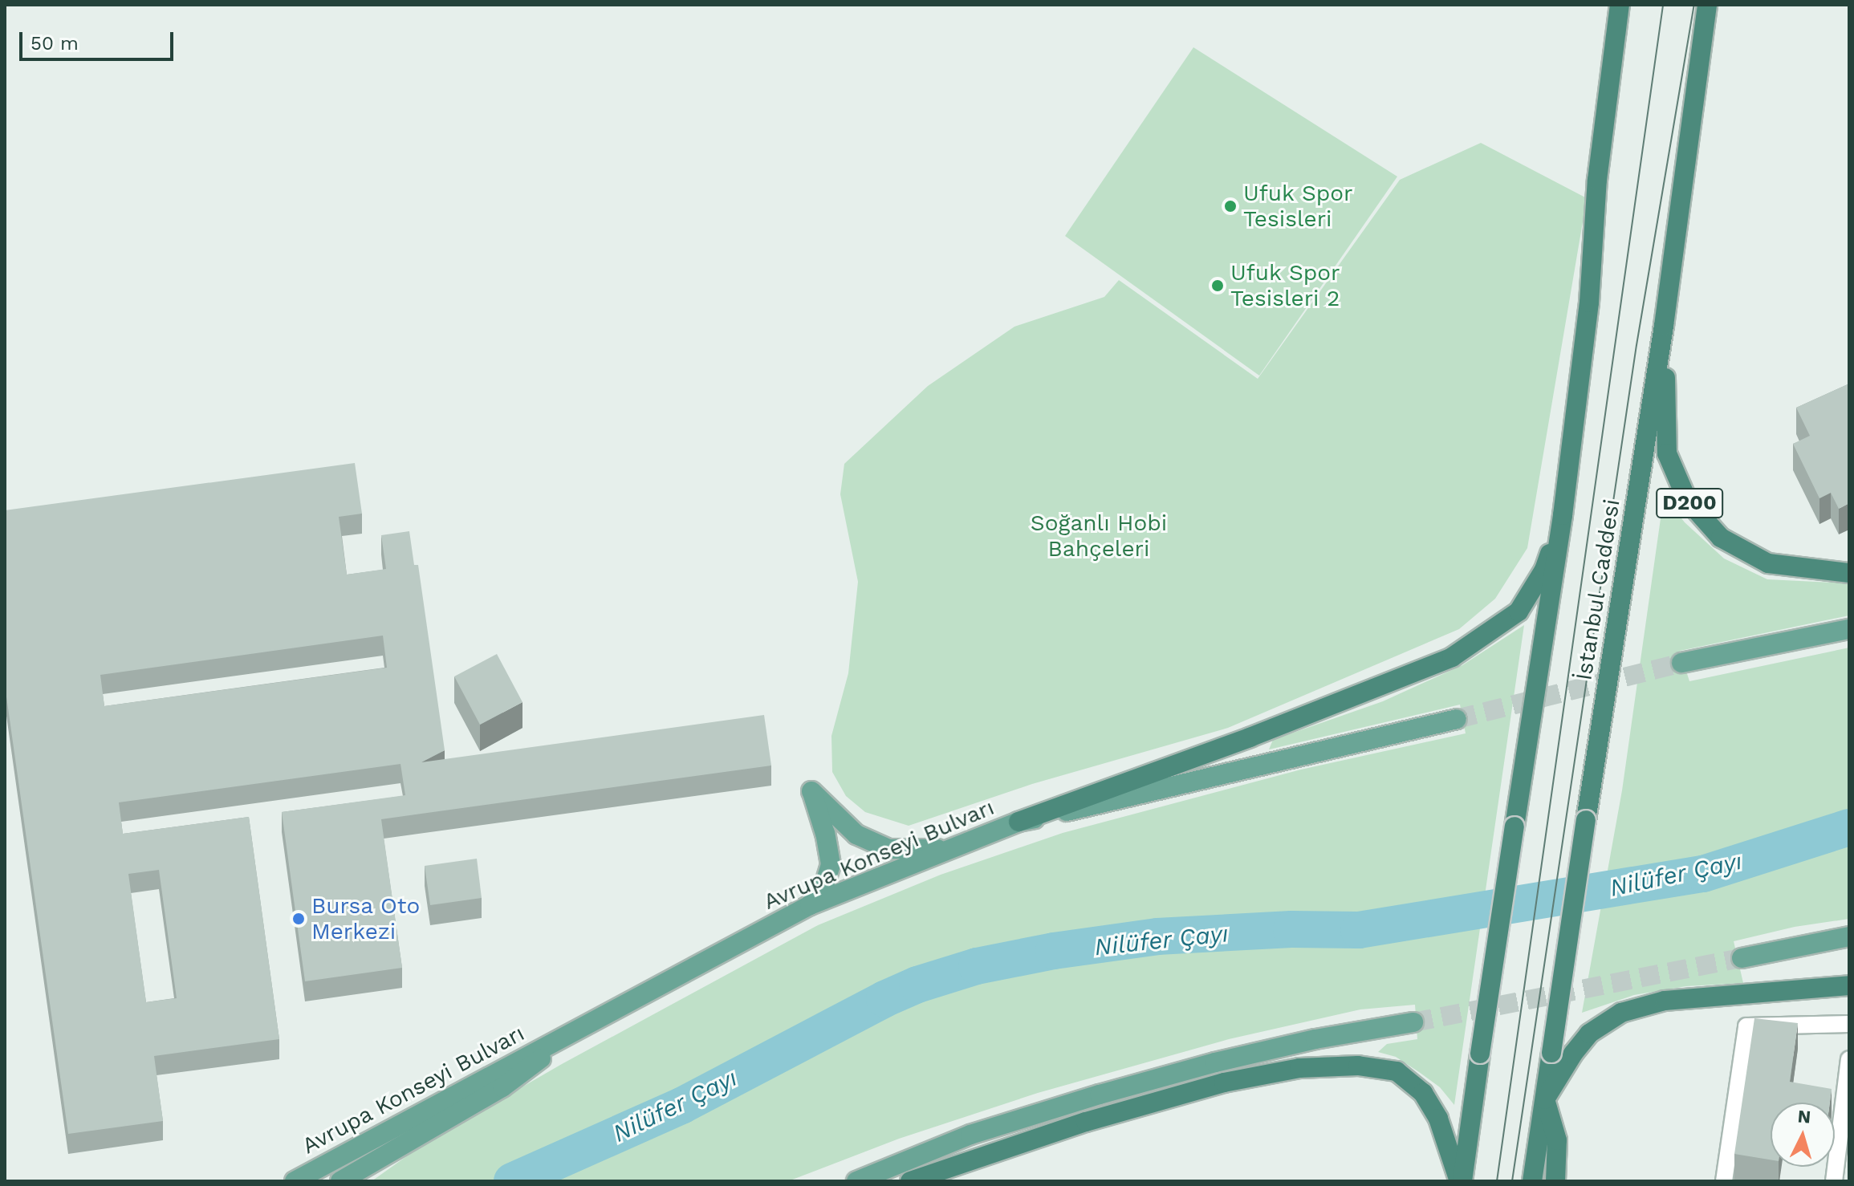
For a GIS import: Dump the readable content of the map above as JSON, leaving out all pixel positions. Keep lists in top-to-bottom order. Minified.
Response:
{"streets":{"highway":["D200","İstanbul Caddesi"],"main road":["Avrupa Konseyi Bulvarı"]},"crossings":[["D200","İstanbul Caddesi"]],"water":["Nilüfer Çayı"],"parks":["Soğanlı Hobi Bahçeleri"],"places":["Ufuk Spor Tesisleri","Ufuk Spor Tesisleri 2","Bursa Oto Merkezi"],"scale_bar":"50 m","north":"top"}
